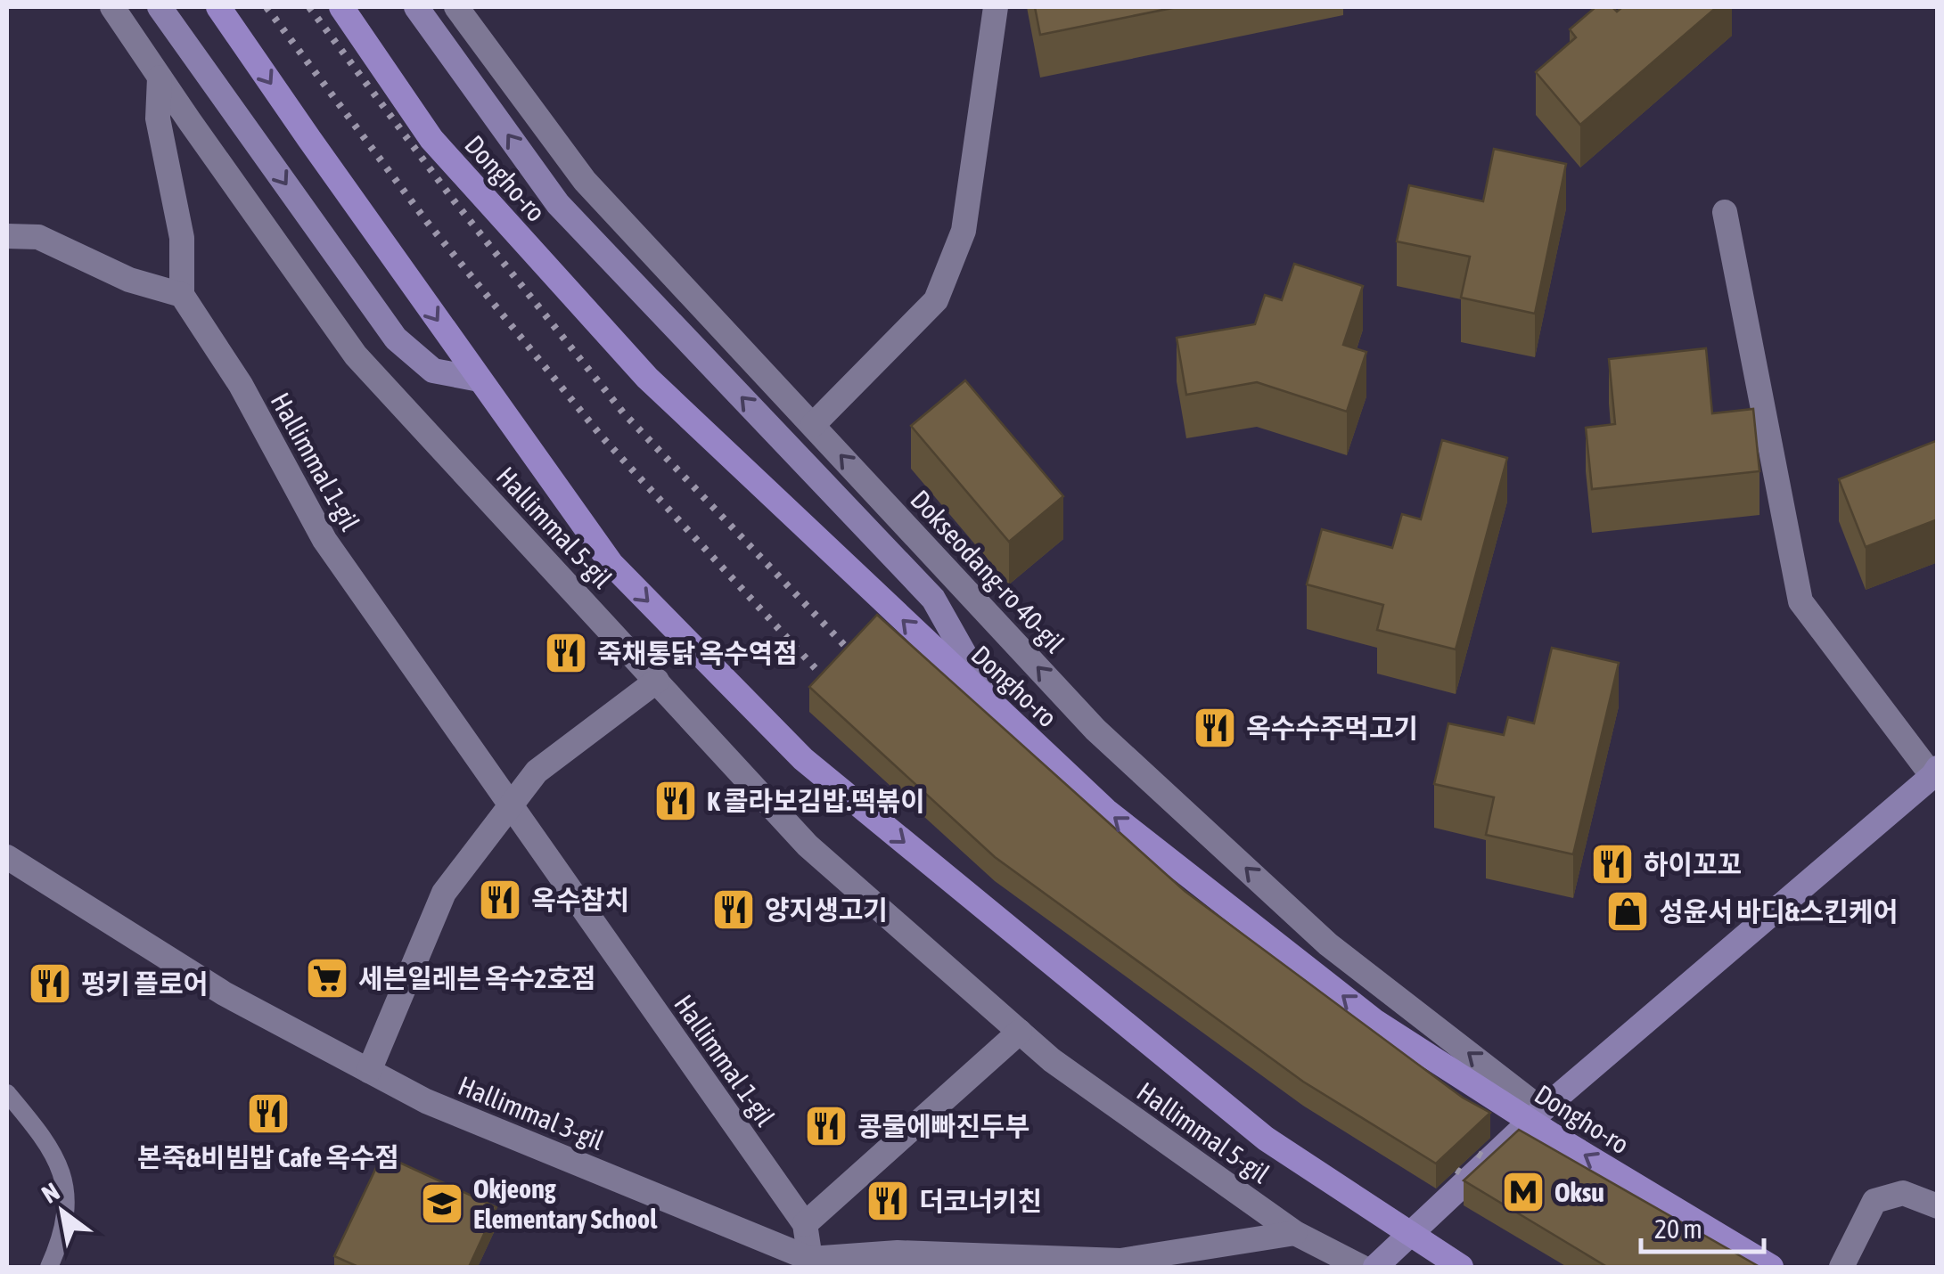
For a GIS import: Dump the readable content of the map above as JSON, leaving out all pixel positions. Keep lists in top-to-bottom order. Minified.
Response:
{"streets":{"main road":["Dongho-ro"],"street":["Hallimmal 1-gil","Hallimmal 5-gil","Dokseodang-ro 40-gil","Hallimmal 3-gil"]},"crossings":[["Hallimmal 1-gil","Hallimmal 3-gil"],["Hallimmal 5-gil","Hallimmal 3-gil"]],"one_way":["Dokseodang-ro 40-gil"],"places":{"restaurant":["죽채통닭 옥수역점","옥수수주먹고기","K 콜라보김밥.떡볶이","하이꼬꼬","옥수참치","양지생고기","펑키 플로어","본죽&비빔밥 Cafe 옥수점","콩물에빠진두부","더코너키친"],"shop":["성윤서 바디&스킨케어"],"supermarket":["세븐일레븐 옥수2호점"],"metro station":["Oksu"],"school or university":["Okjeong Elementary School"]},"scale_bar":"20 m","north":"top left"}
